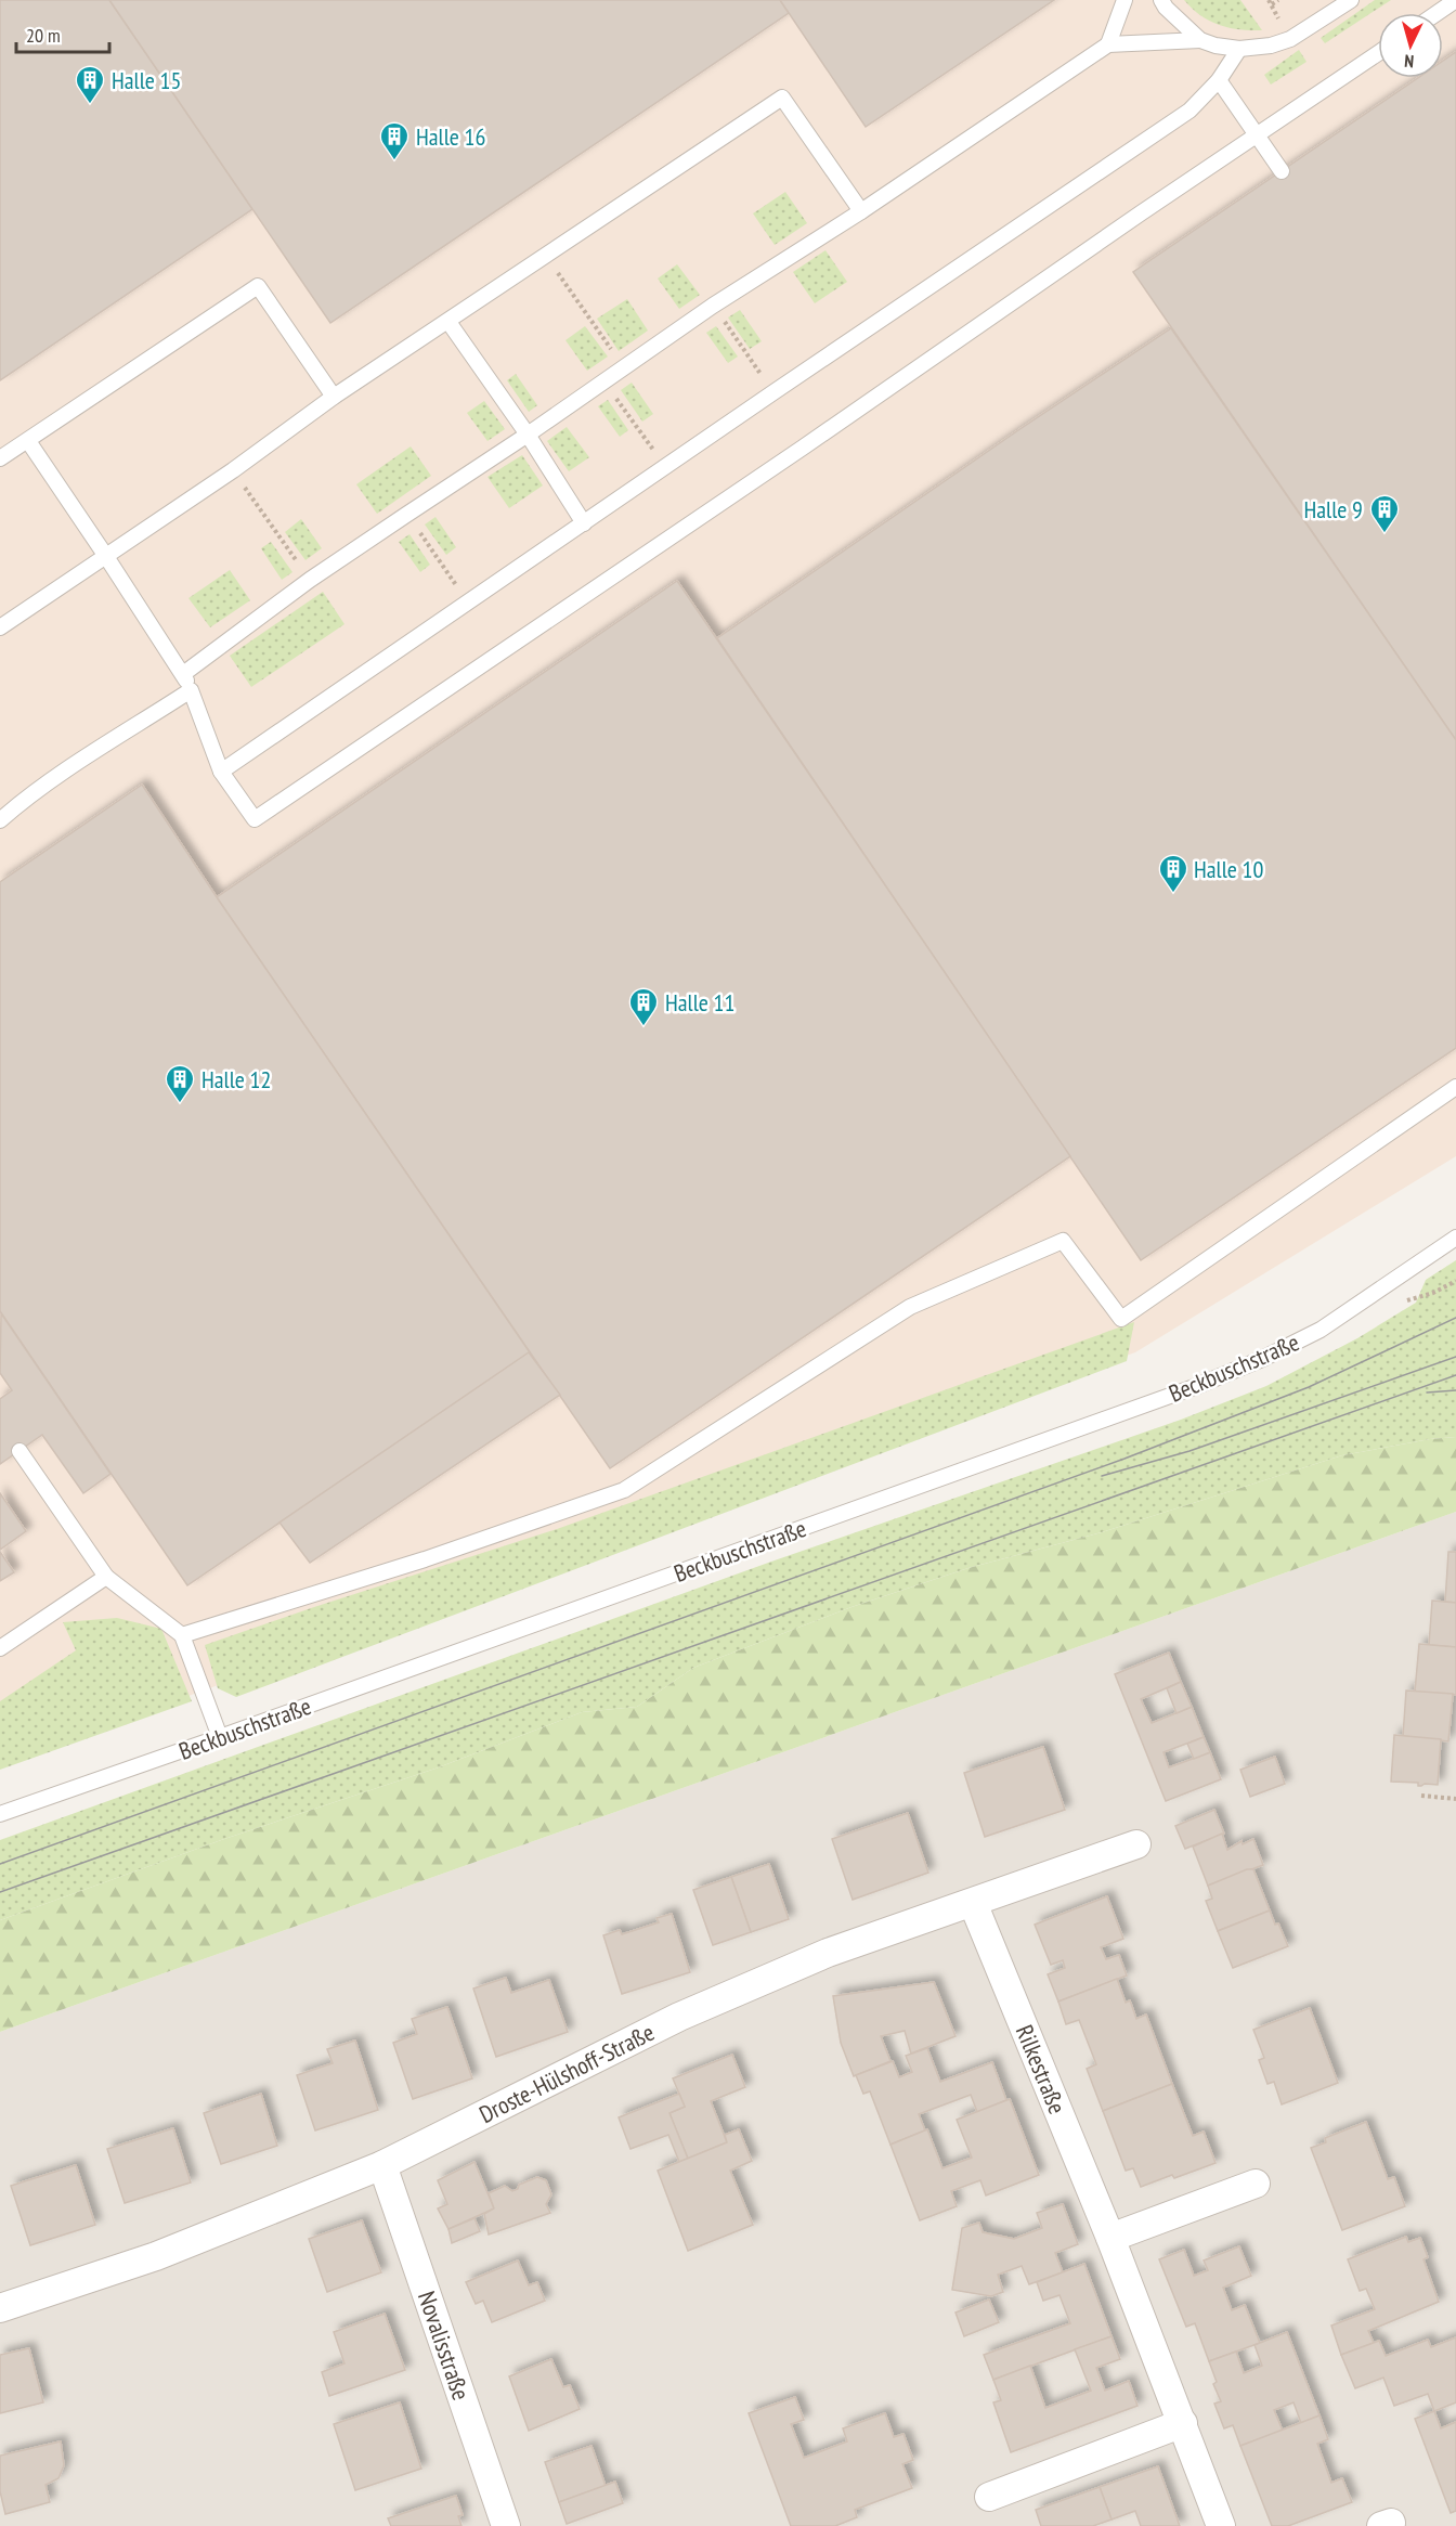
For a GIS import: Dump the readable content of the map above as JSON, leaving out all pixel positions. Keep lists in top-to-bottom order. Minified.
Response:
{"streets":{"street":["Rilkestraße","Droste-Hülshoff-Straße","Novalisstraße"],"lane":["Beckbuschstraße"]},"crossings":[["Rilkestraße","Droste-Hülshoff-Straße"],["Droste-Hülshoff-Straße","Novalisstraße"]],"places":{"building":["Halle 15","Halle 16","Halle 9","Halle 10","Halle 11","Halle 12"]},"scale_bar":"20 m","north":"bottom"}
